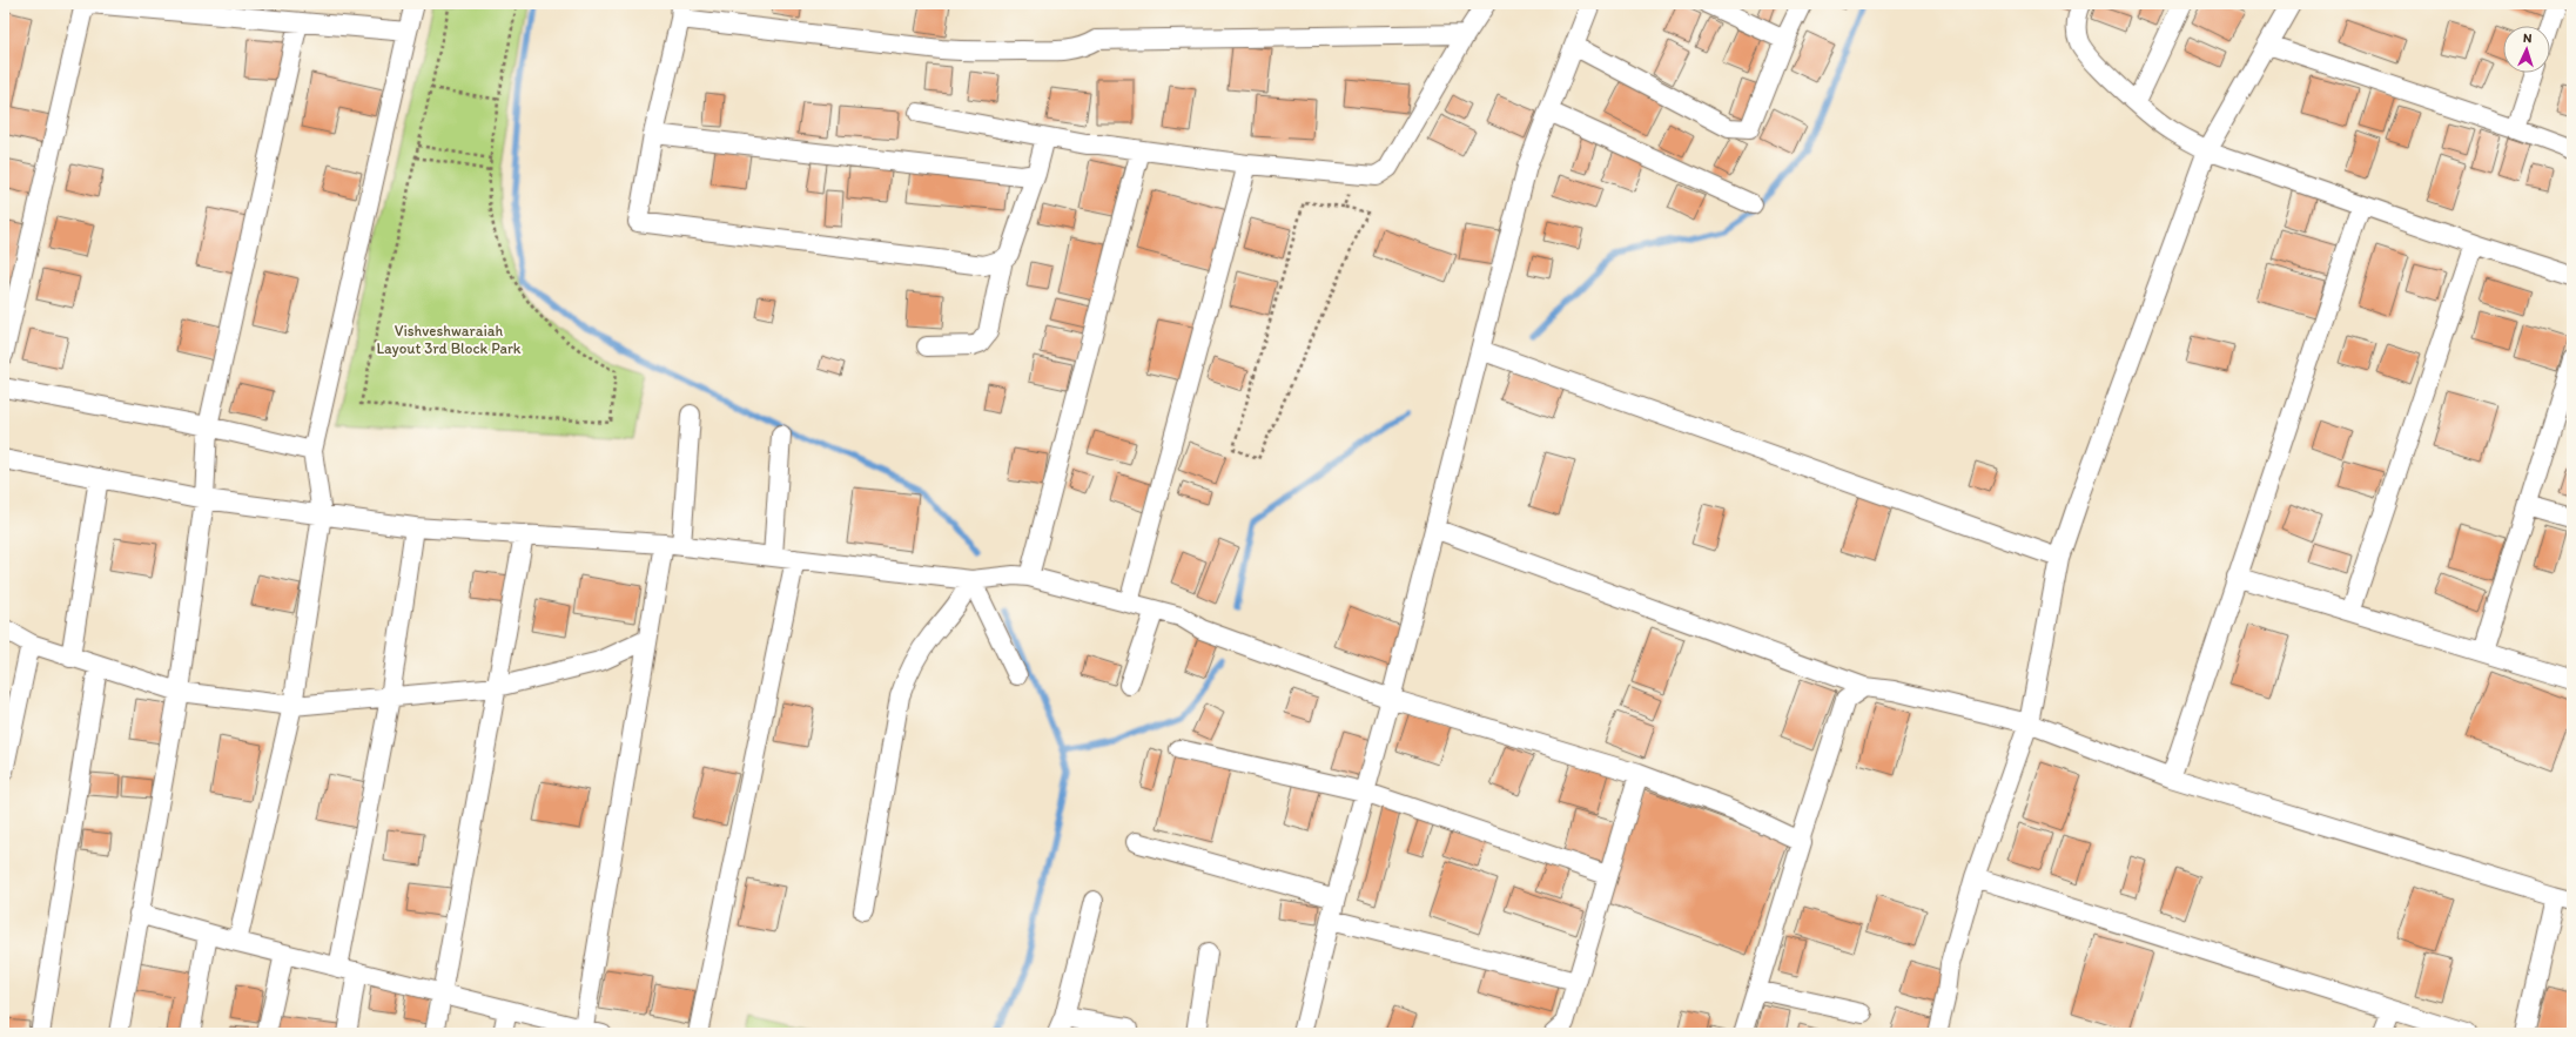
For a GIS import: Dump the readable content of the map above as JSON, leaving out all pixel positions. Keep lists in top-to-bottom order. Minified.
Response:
{"parks":["Vishveshwaraiah Layout 3rd Block Park"],"north":"top"}
